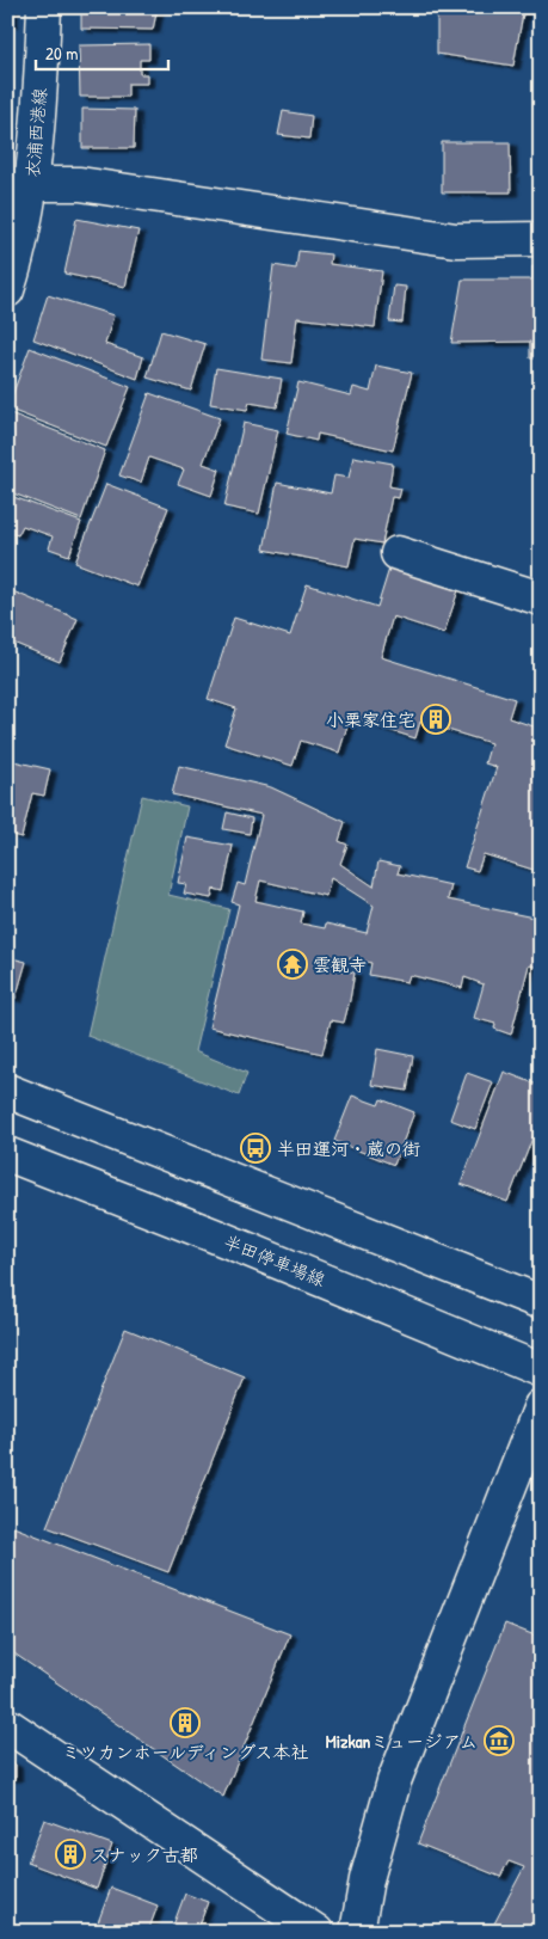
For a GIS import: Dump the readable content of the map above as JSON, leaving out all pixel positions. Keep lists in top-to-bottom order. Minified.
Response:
{"streets":{"street":["衣浦西港線","半田停車場線"]},"places":{"building":["小栗家住宅","ミツカンホールディングス本社","スナック古都"],"temple":["雲観寺"],"bus stop":["半田運河・蔵の街"],"museum":["Mizkanミュージアム"]},"scale_bar":"20 m"}
